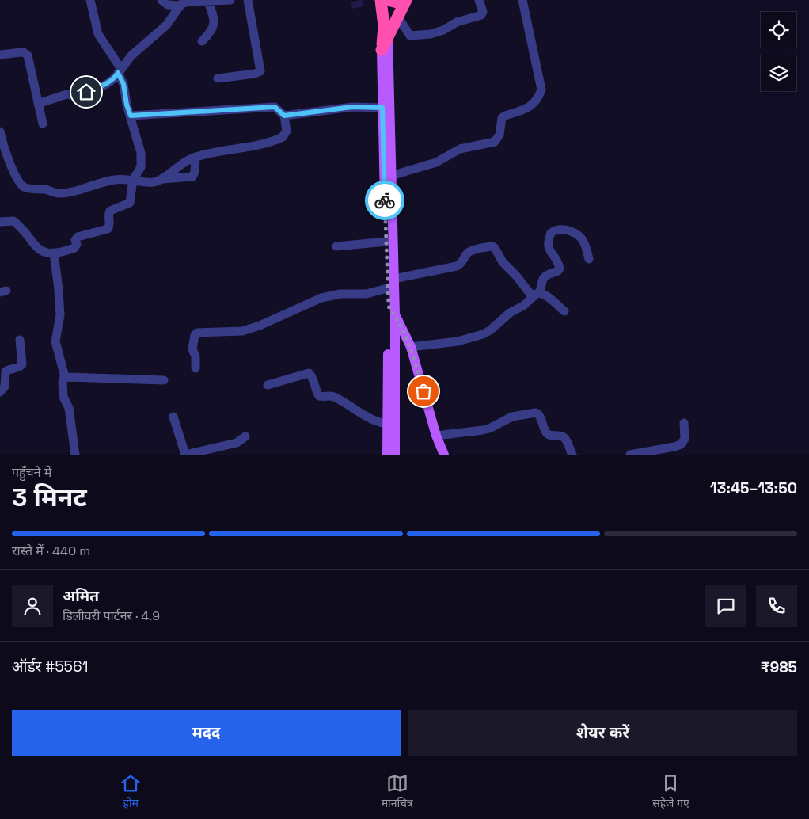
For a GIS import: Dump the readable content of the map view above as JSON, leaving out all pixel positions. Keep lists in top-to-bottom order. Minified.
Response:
{"page":{"heading":["3 मिनट","पहुँचने में","13:45–13:50"],"panel":["अमित","डिलीवरी पार्टनर · 4.9","ऑर्डर #5561","₹985"],"bar":"रास्ते में · 440 m","buttons":["मदद","शेयर करें"],"tabs":["होम","मानचित्र","सहेजे गए"]}}
